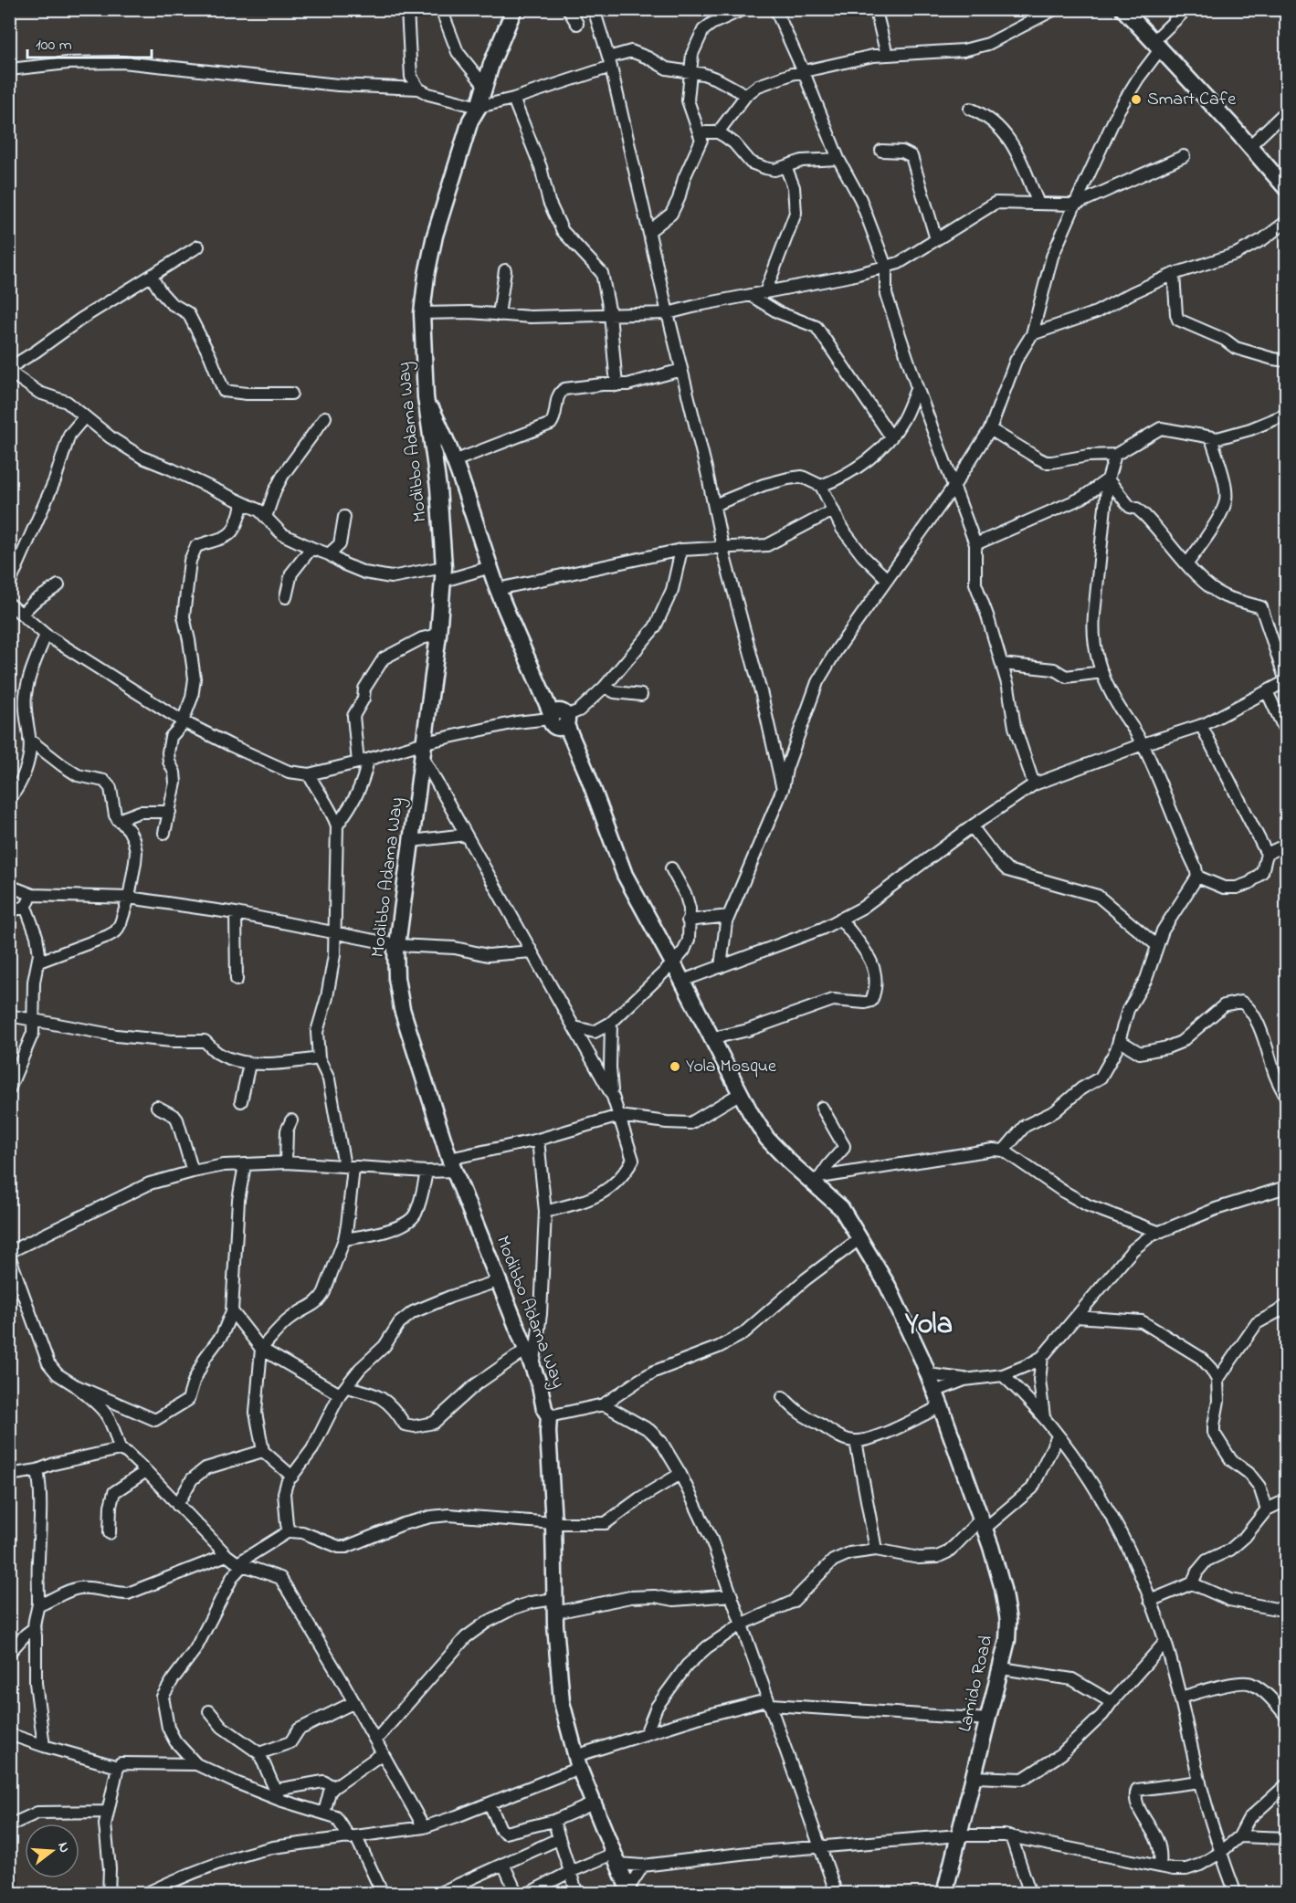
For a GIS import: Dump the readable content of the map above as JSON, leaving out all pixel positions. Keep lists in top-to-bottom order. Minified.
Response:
{"streets":{"main road":["Modibbo Adama Way","Lamido Road"]},"districts":["Yola"],"places":["Smart Cafe","Yola Mosque"],"scale_bar":"100 m","north":"right"}
